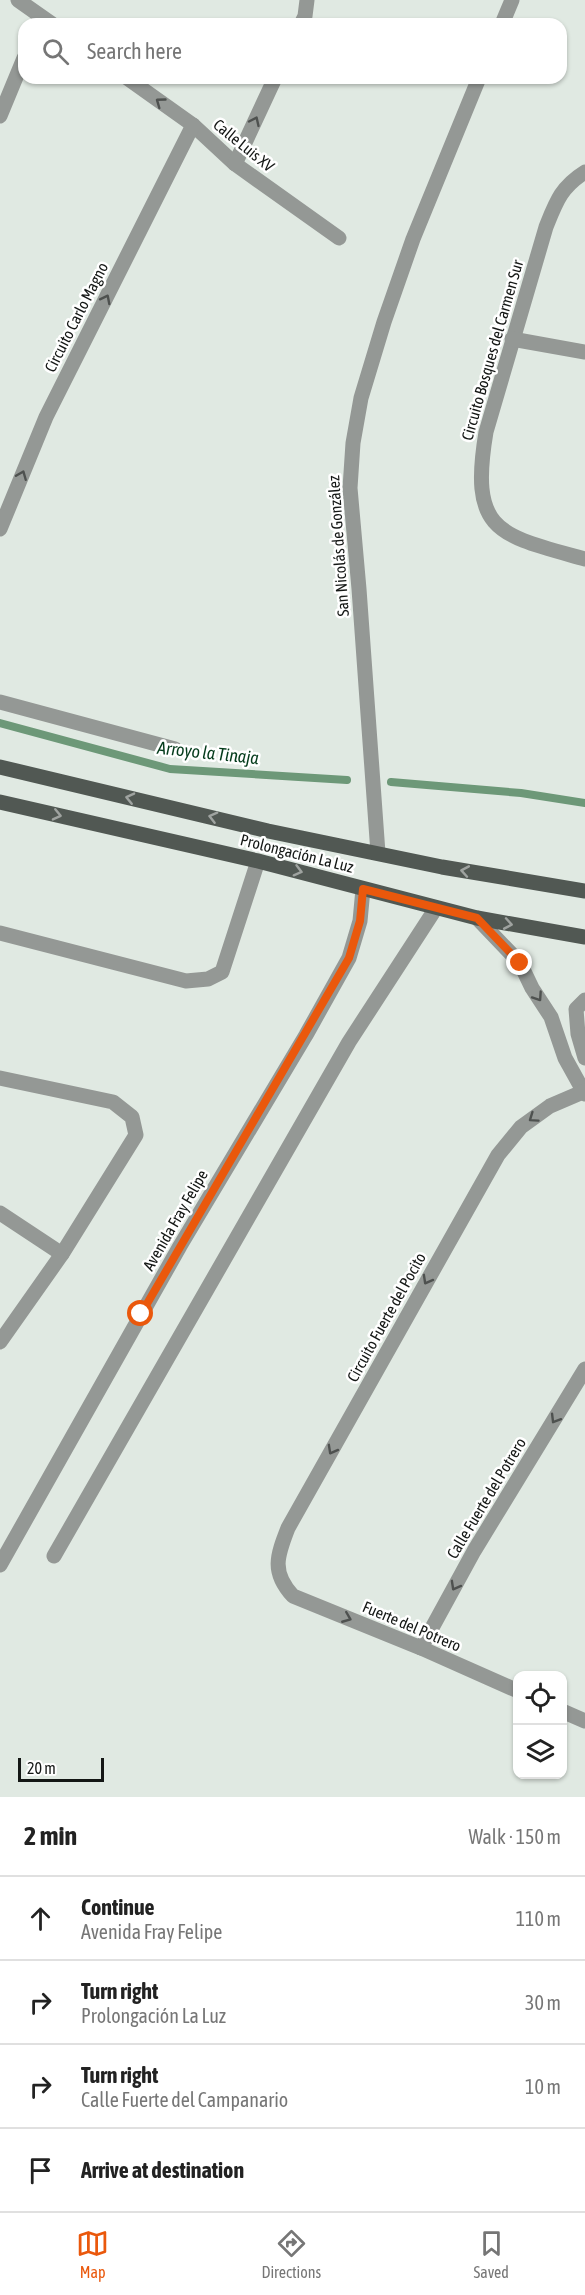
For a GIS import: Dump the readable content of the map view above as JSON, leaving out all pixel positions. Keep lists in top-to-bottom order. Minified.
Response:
{"streets":{"main road":["Prolongación La Luz"],"street":["Calle Luis XV","Circuito Carlo Magno","Circuito Bosques del Carmen Sur","San Nicolás de González","Avenida Fray Felipe","Circuito Fuerte del Pocito","Calle Fuerte del Potrero","Fuerte del Potrero"]},"crossings":[["Calle Luis XV","Circuito Carlo Magno"],["San Nicolás de González","Prolongación La Luz"],["Prolongación La Luz","Avenida Fray Felipe"],["Circuito Fuerte del Pocito","Fuerte del Potrero"],["Calle Fuerte del Potrero","Fuerte del Potrero"]],"one_way":["Circuito Carlo Magno","Circuito Fuerte del Pocito","Calle Fuerte del Potrero","Fuerte del Potrero"],"water":["Arroyo la Tinaja"],"scale_bar":"20 m","page":{"search":"Search here","scale":"20 m","heading":["2 min","Walk · 150 m"],"list":[["Continue","Avenida Fray Felipe","110 m"],["Turn right","Prolongación La Luz","30 m"],["Turn right","Calle Fuerte del Campanario","10 m"],"Arrive at destination"],"nav":["Map","Directions","Saved"]}}
